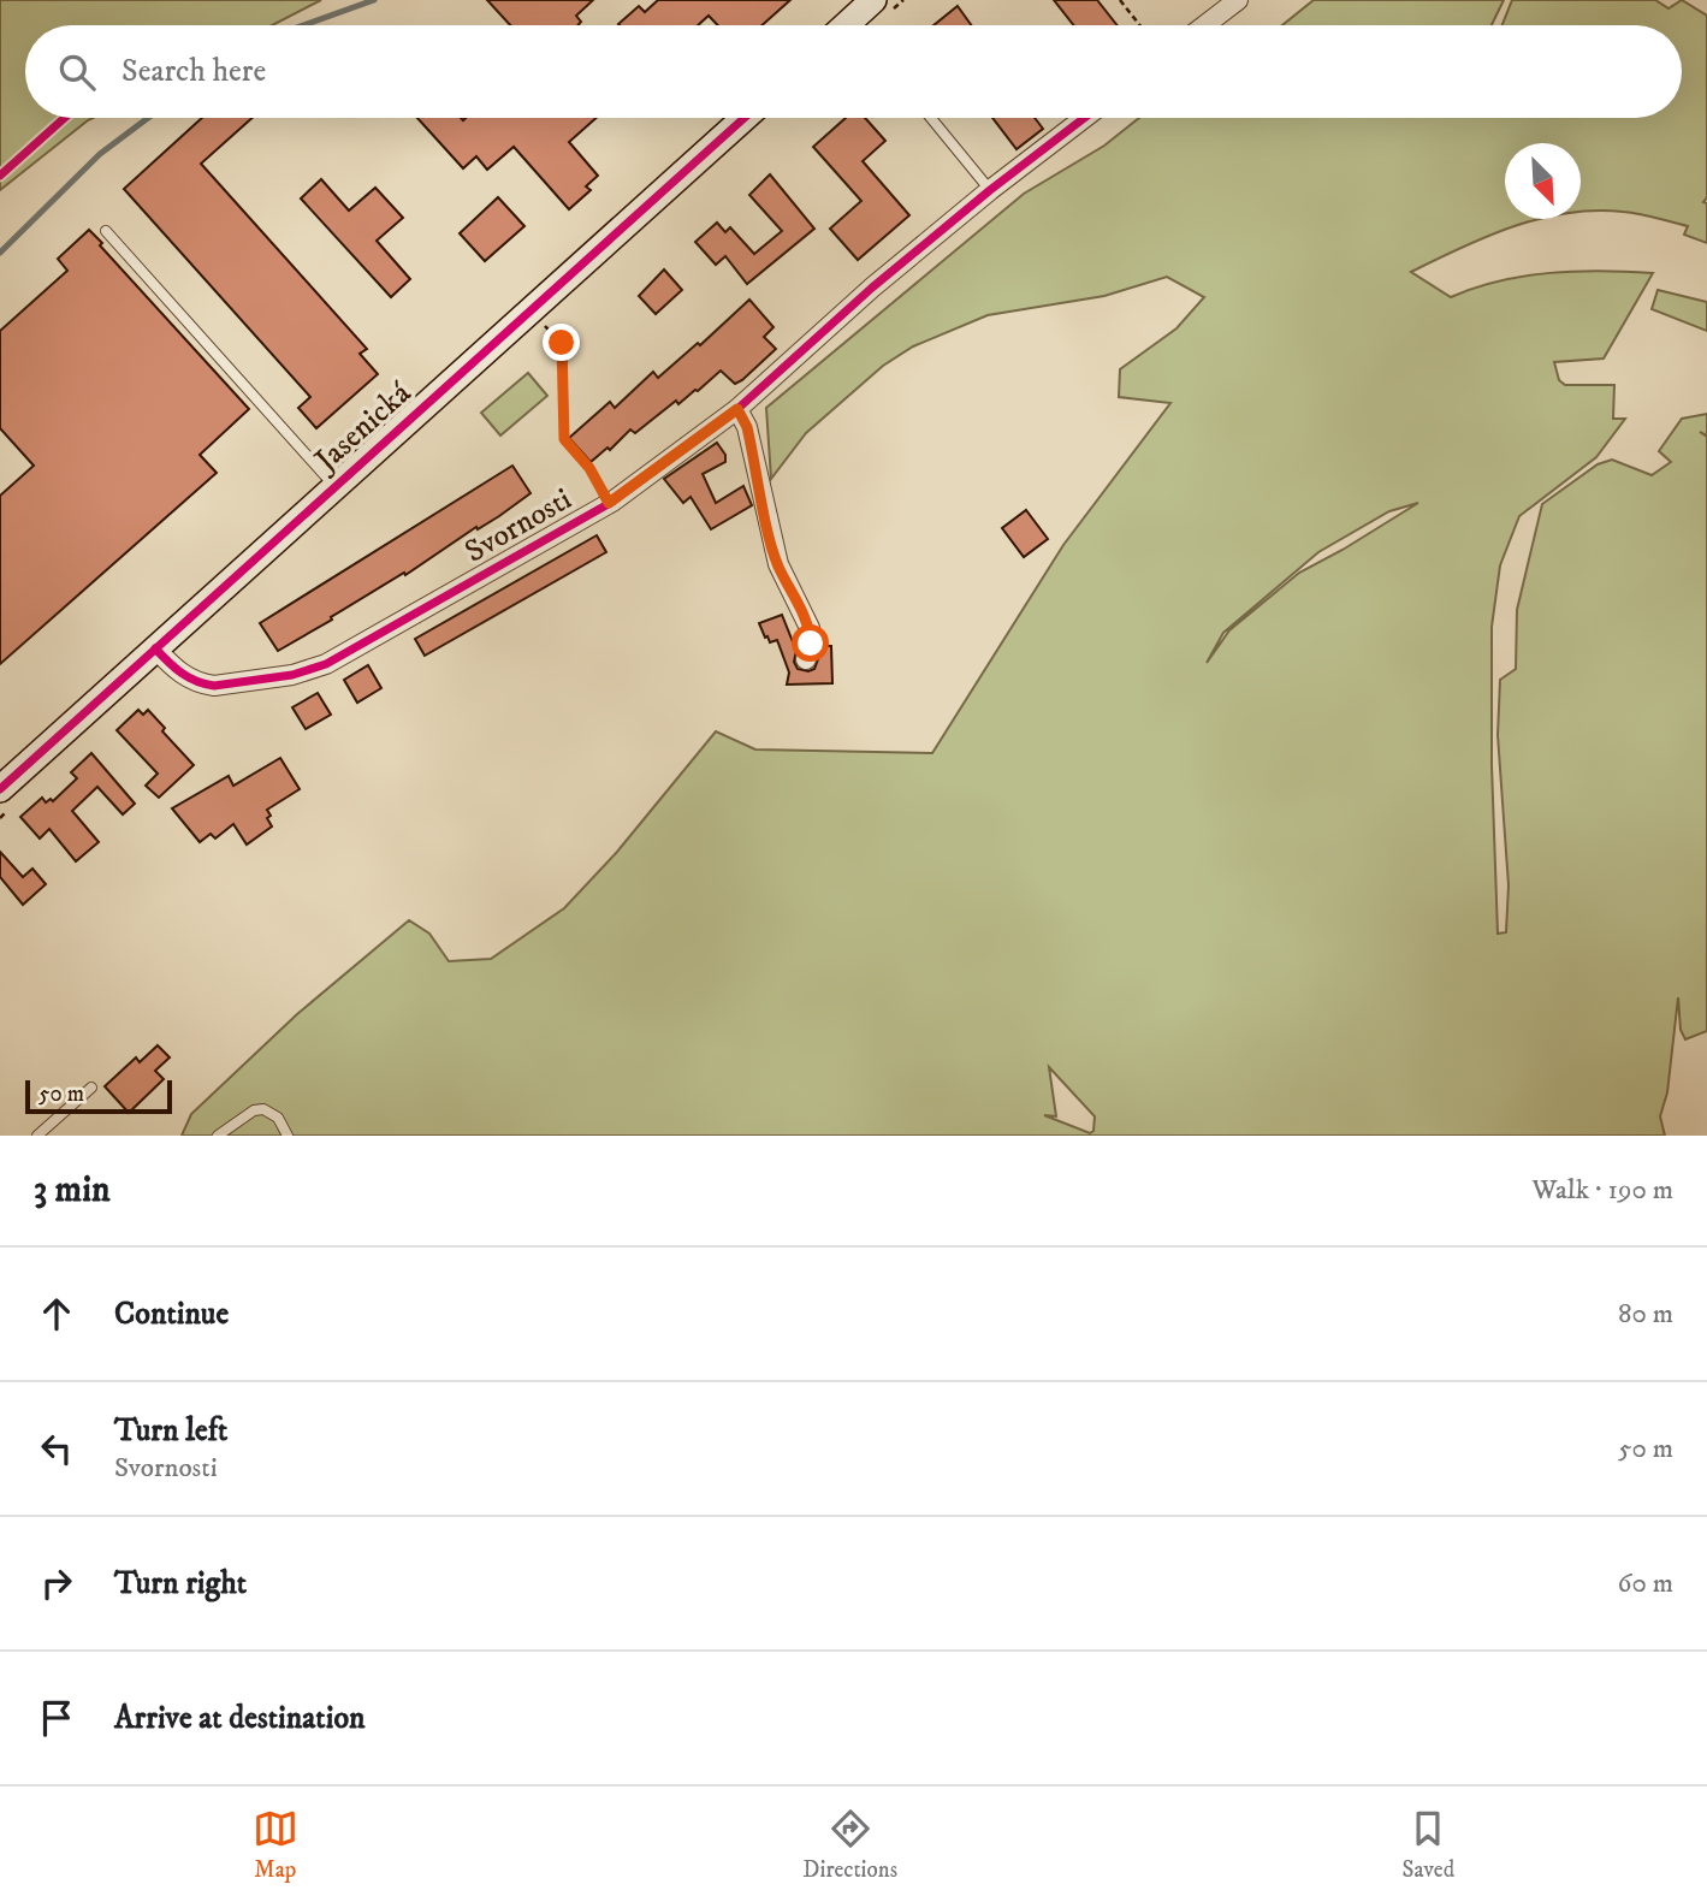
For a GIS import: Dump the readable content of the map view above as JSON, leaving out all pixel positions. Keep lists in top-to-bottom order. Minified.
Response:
{"streets":{"street":["Jasenická","Svornosti"]},"crossings":[["Jasenická","Svornosti"]],"scale_bar":"50 m","north":"bottom right","page":{"search":"Search here","scale":"50 m","heading":["3 min","Walk · 190 m"],"list":[["Continue","80 m"],["Turn left","Svornosti","50 m"],["Turn right","60 m"],"Arrive at destination"],"nav":["Map","Directions","Saved"]}}
